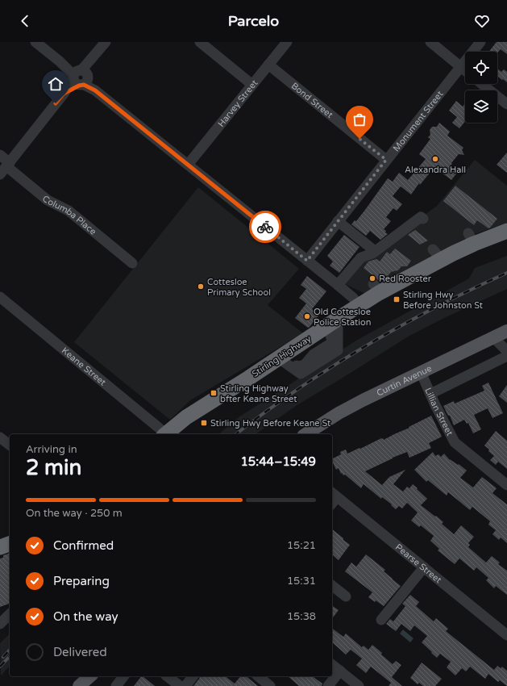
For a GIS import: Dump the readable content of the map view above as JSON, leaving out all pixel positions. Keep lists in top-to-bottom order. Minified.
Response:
{"streets":{"highway":["Stirling Highway"],"main road":["Curtin Avenue"],"street":["Bond Street","Harvey Street","Monument Street","Columba Place","Keane Street","Lillian Street","Pearse Street"]},"crossings":[["Bond Street","Harvey Street"],["Bond Street","Monument Street"],["Curtin Avenue","Lillian Street"]],"places":{"other":["Alexandra Hall","Red Rooster","Cottesloe Primary School","Old Cottesloe Police Station"],"transit":["Stirling Hwy Before Johnston St","Stirling Highway bfter Keane Street","Stirling Hwy Before Keane St"]},"page":{"header":"Parcelo","heading":["2 min","Arriving in","15:44–15:49"],"bar":"On the way · 250 m","list":[["Confirmed","15:21"],["Preparing","15:31"],["On the way","15:38"],"Delivered"]}}
